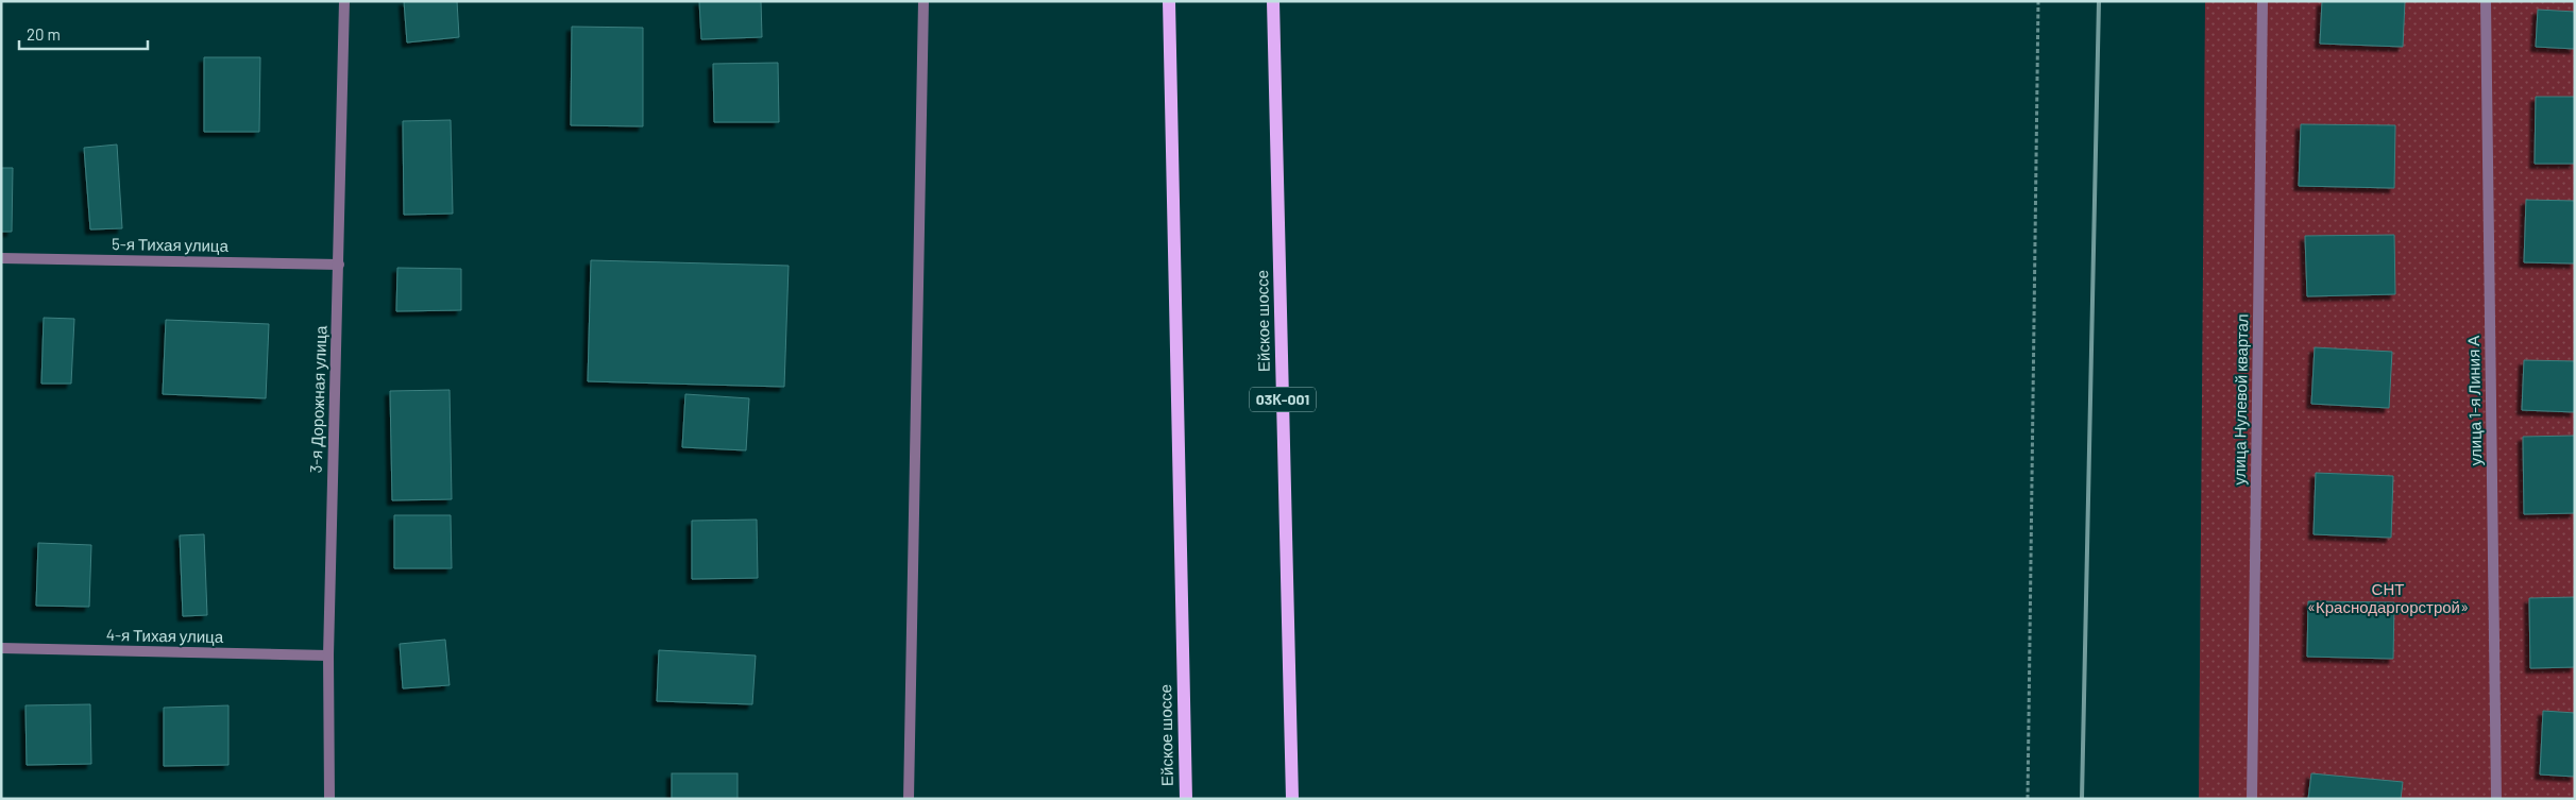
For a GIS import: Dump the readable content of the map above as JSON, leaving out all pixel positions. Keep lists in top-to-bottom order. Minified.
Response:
{"streets":{"main road":["Ейское шоссе","03К-001"],"street":["5-я Тихая улица","3-я Дорожная улица","улица Нулевой квартал","улица 1-я Линия А","4-я Тихая улица"]},"crossings":[["5-я Тихая улица","3-я Дорожная улица"],["3-я Дорожная улица","4-я Тихая улица"]],"parks":["СНТ «Краснодаргорстрой»"],"scale_bar":"20 m"}
